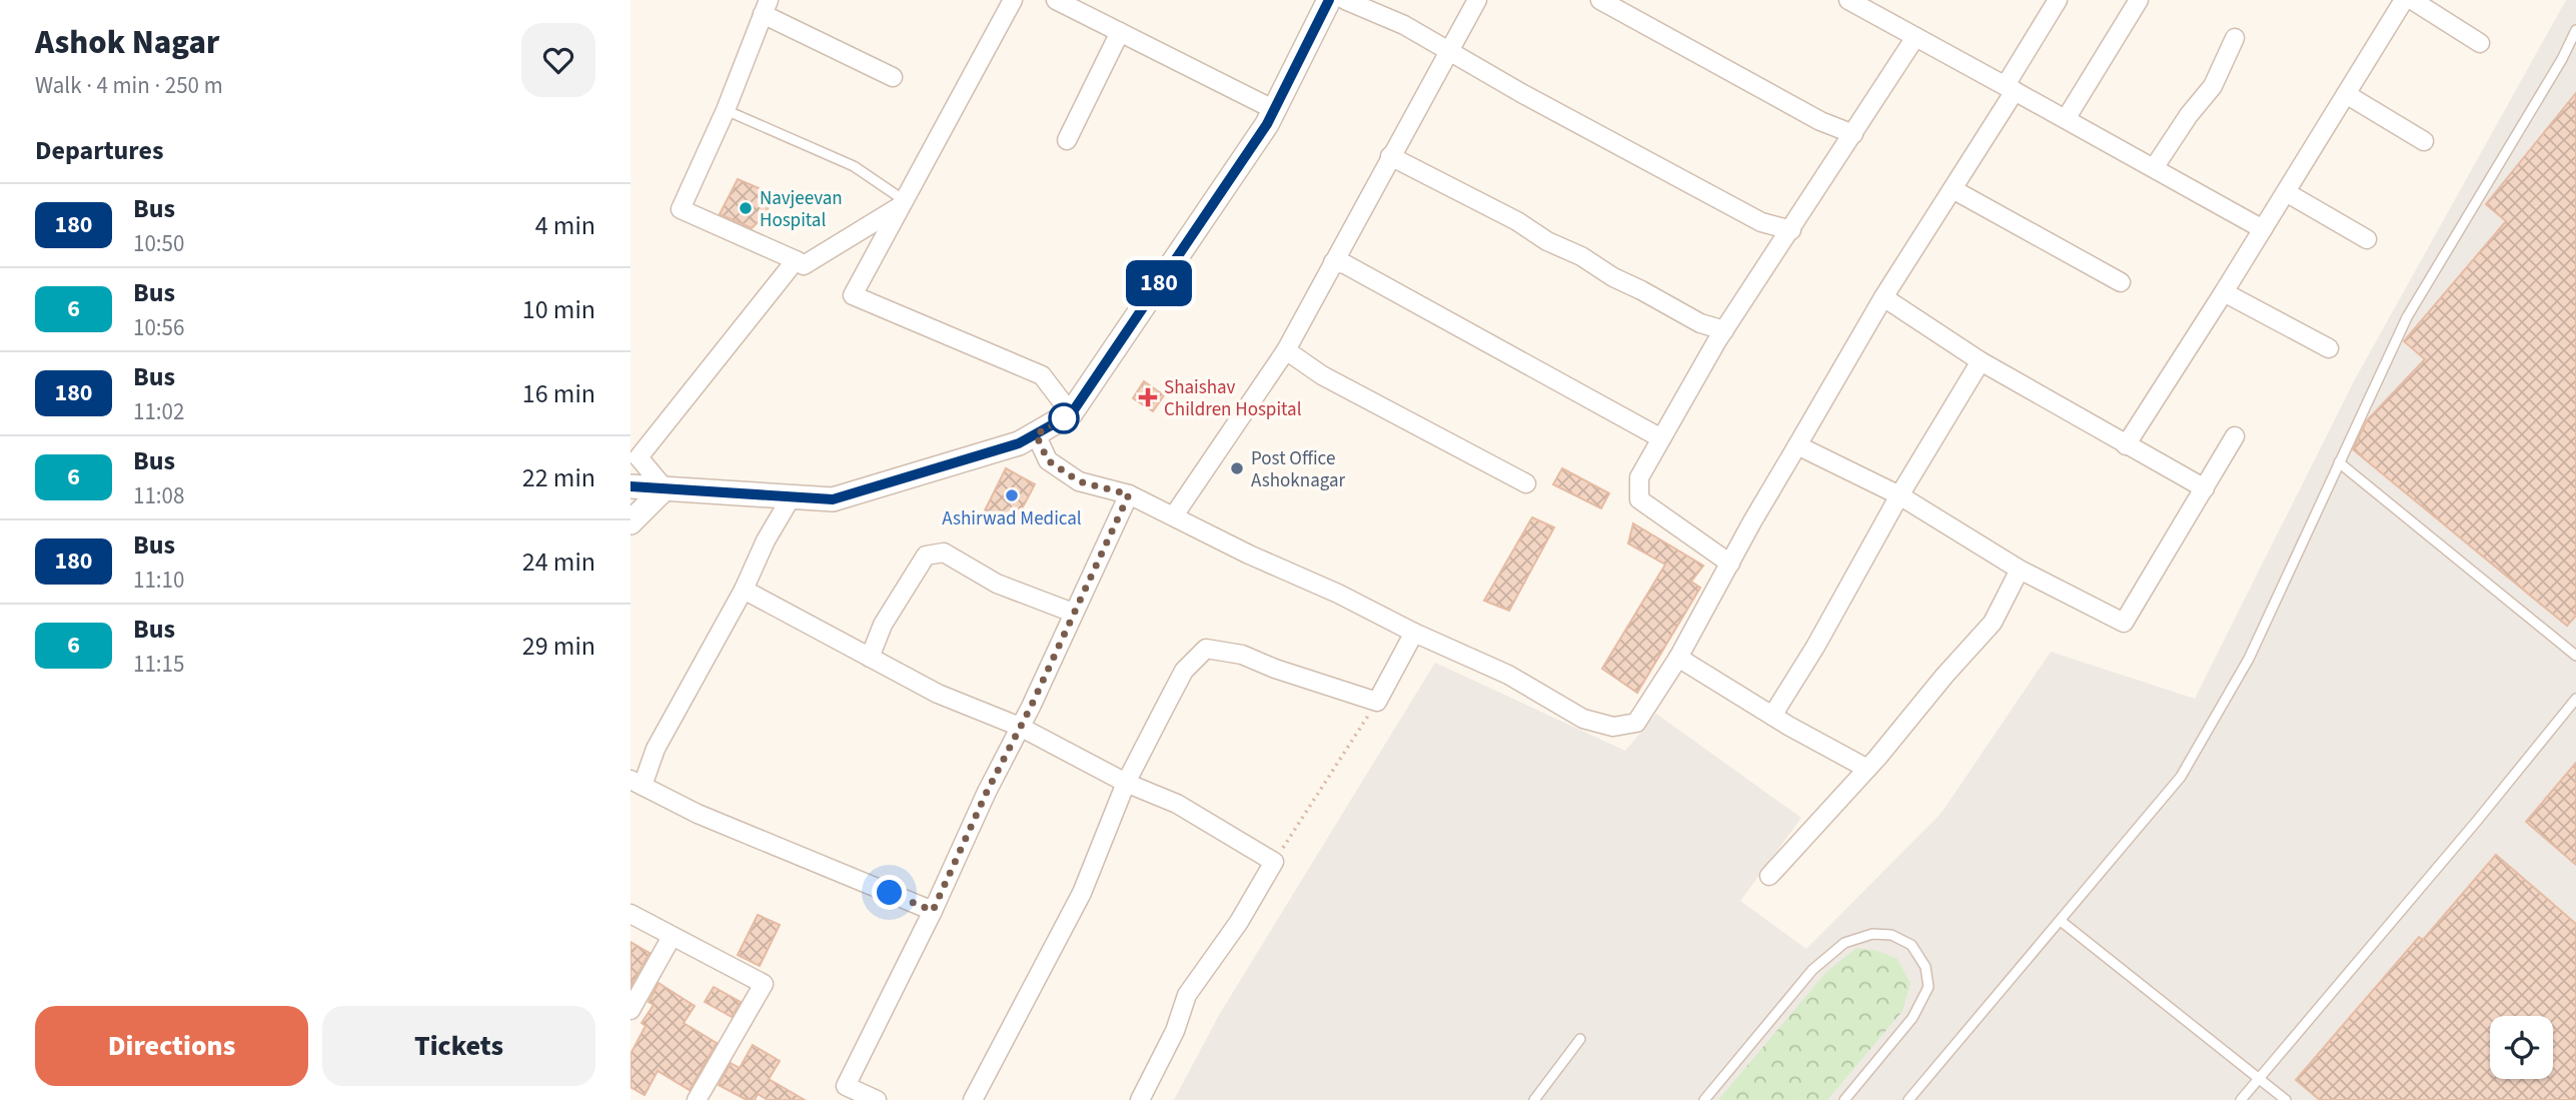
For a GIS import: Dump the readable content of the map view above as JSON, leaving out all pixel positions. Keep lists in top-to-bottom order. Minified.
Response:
{"places":{"other":["Navjeevan Hospital","Post Office Ashoknagar","Ashirwad Medical"],"health":["Shaishav Children Hospital"]},"lines":["bus line 180"],"page":{"heading":[["Ashok Nagar","Walk · 4 min · 250 m"],"Departures"],"on_map":"180","list":[{"mark":"180","name":"Bus","note":"10:50","value":"4 min"},{"mark":"6","name":"Bus","note":"10:56","value":"10 min"},{"mark":"180","name":"Bus","note":"11:02","value":"16 min"},{"mark":"6","name":"Bus","note":"11:08","value":"22 min"},{"mark":"180","name":"Bus","note":"11:10","value":"24 min"},{"mark":"6","name":"Bus","note":"11:15","value":"29 min"}],"buttons":["Directions","Tickets"]}}
